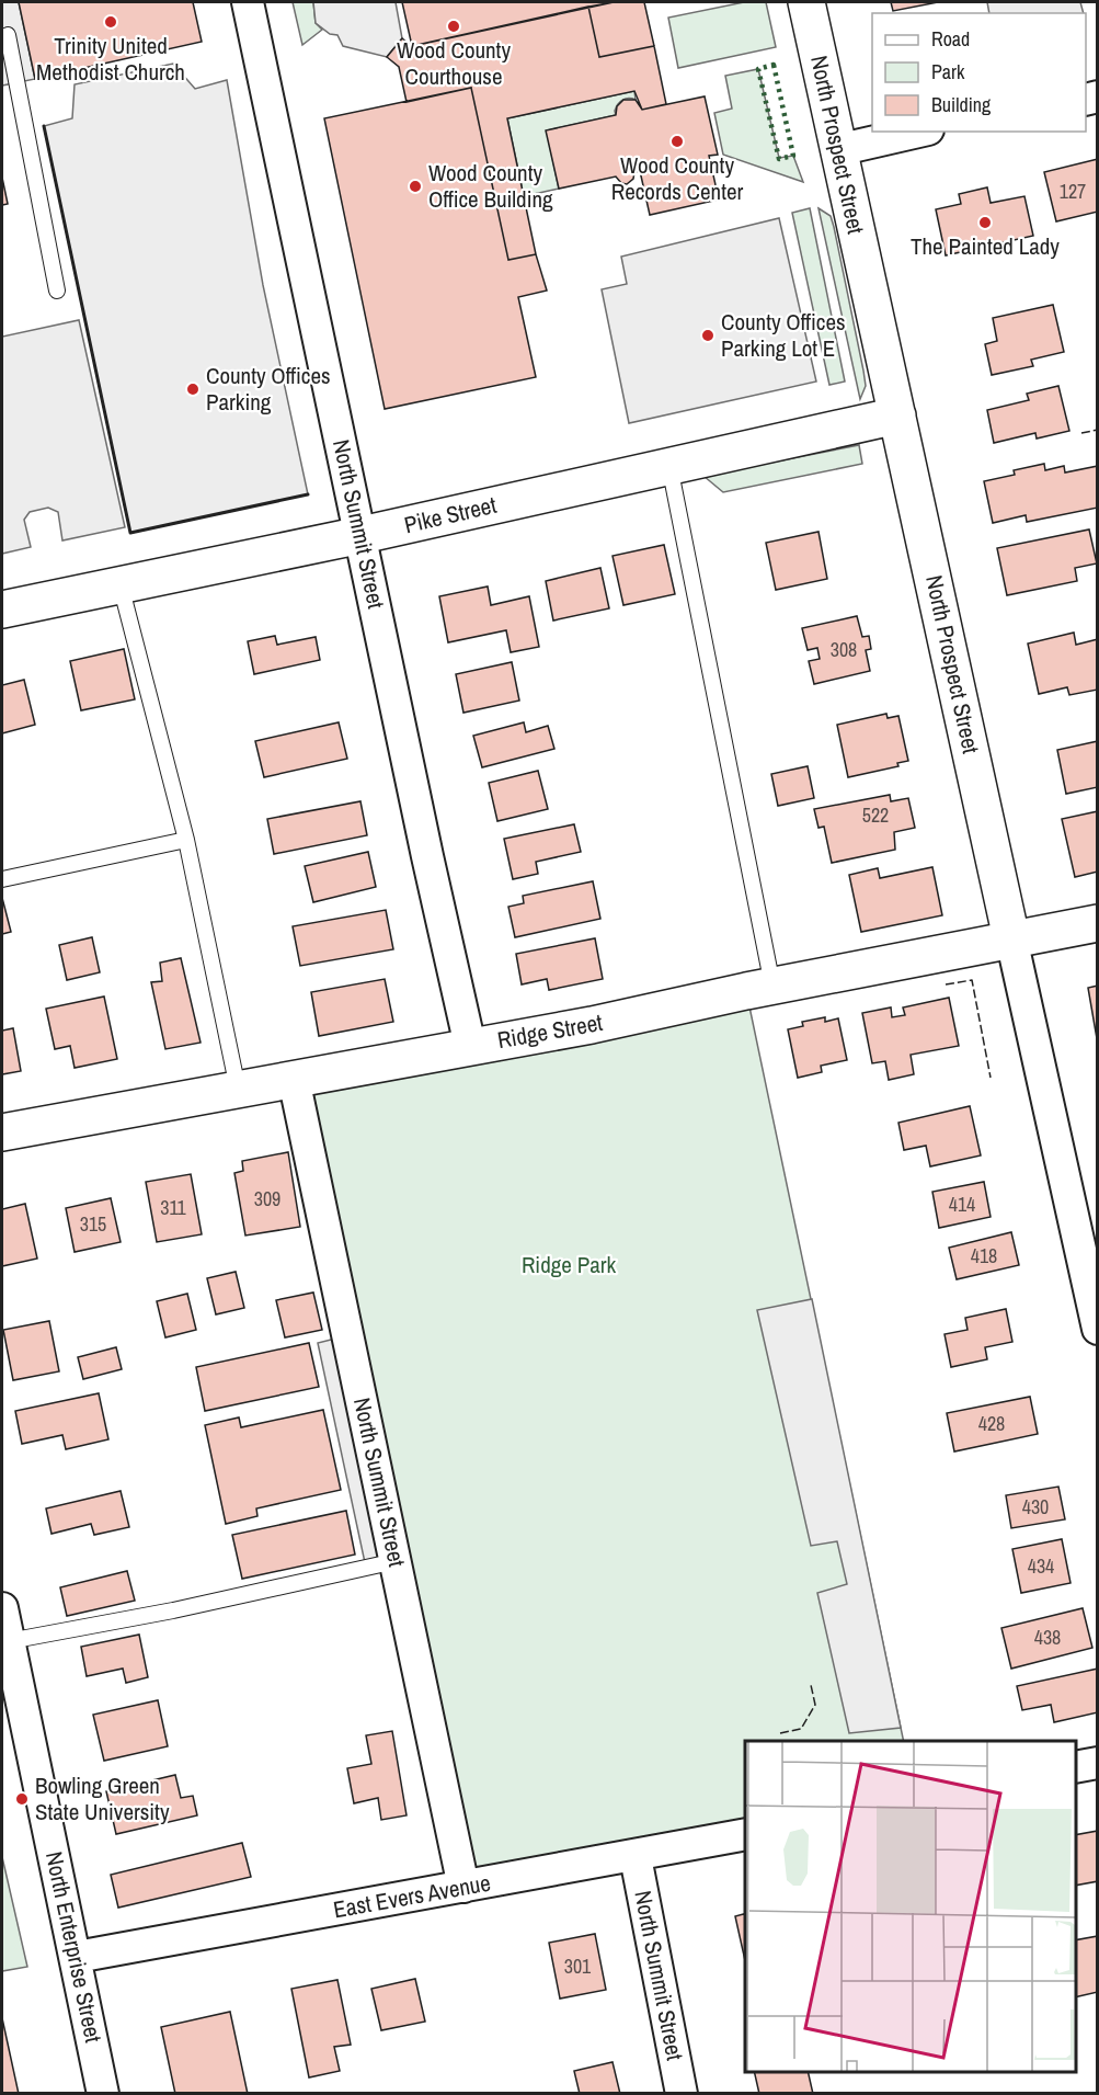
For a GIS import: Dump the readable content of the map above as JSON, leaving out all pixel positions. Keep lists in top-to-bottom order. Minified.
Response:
{"streets":{"street":["North Prospect Street","Pike Street","North Summit Street","Ridge Street","East Evers Avenue","North Enterprise Street"]},"crossings":[["North Prospect Street","Pike Street"],["North Prospect Street","Ridge Street"],["Pike Street","North Summit Street"],["North Summit Street","Ridge Street"],["North Summit Street","East Evers Avenue"],["East Evers Avenue","North Enterprise Street"]],"parks":["Ridge Park"],"places":["Trinity United Methodist Church","Wood County Courthouse","Wood County Records Center","Wood County Office Building","The Painted Lady","County Offices Parking Lot E","County Offices Parking","Bowling Green State University"],"house_numbers":["127","308","522","309","414","311","315","418","428","430","434","438","301"],"legend":["Road","Park","Building"]}
